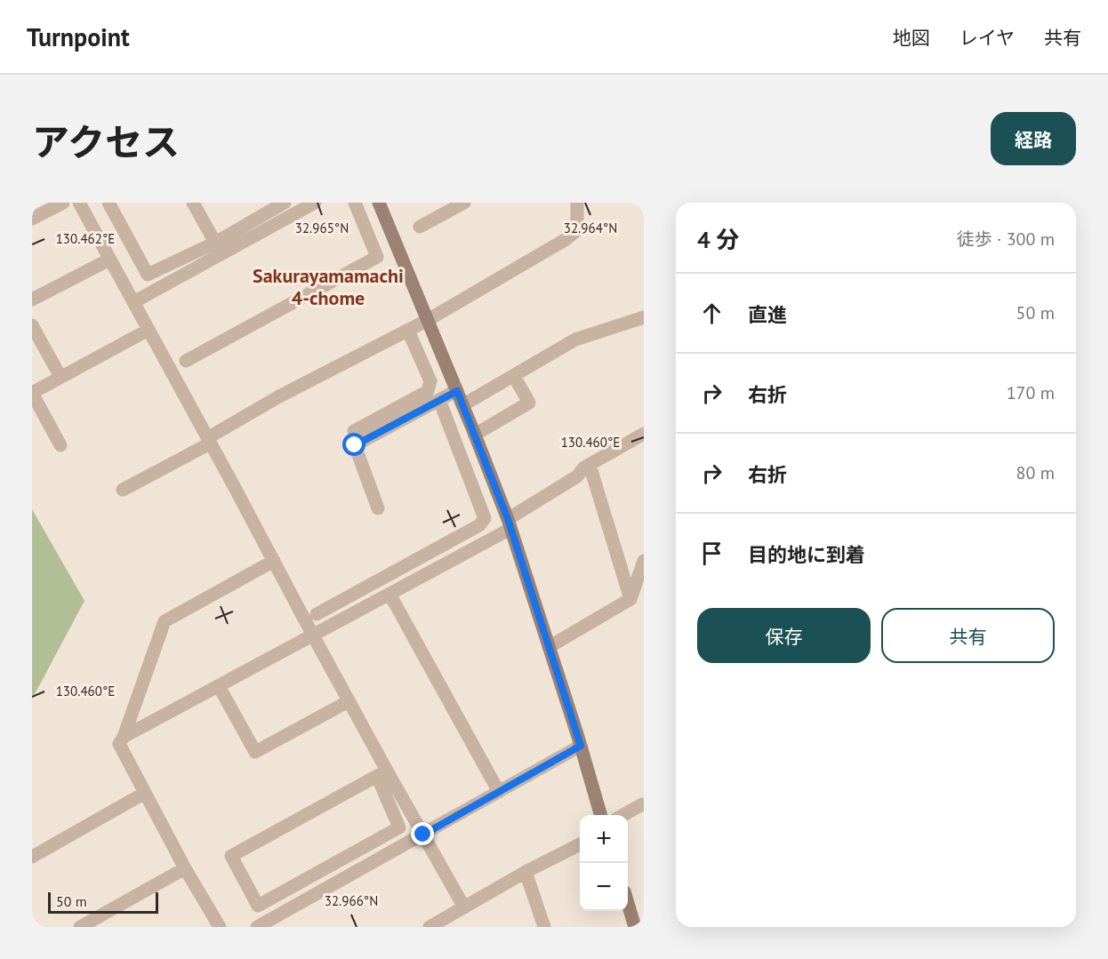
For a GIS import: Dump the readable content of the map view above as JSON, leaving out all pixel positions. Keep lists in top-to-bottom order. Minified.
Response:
{"districts":["Sakurayamamachi 4-chome"],"scale_bar":"50 m","page":{"header":"Turnpoint","nav":["地図","レイヤ","共有"],"title":"アクセス","buttons":["経路",["保存","共有"]],"heading":["4 分","徒歩 · 300 m"],"list":[["直進","50 m"],["右折","170 m"],["右折","80 m"],"目的地に到着"],"map_buttons":["+","−"],"scale":"50 m"},"coordinates":["32.965°N","32.964°N","130.462°E","130.460°E","32.966°N"]}
